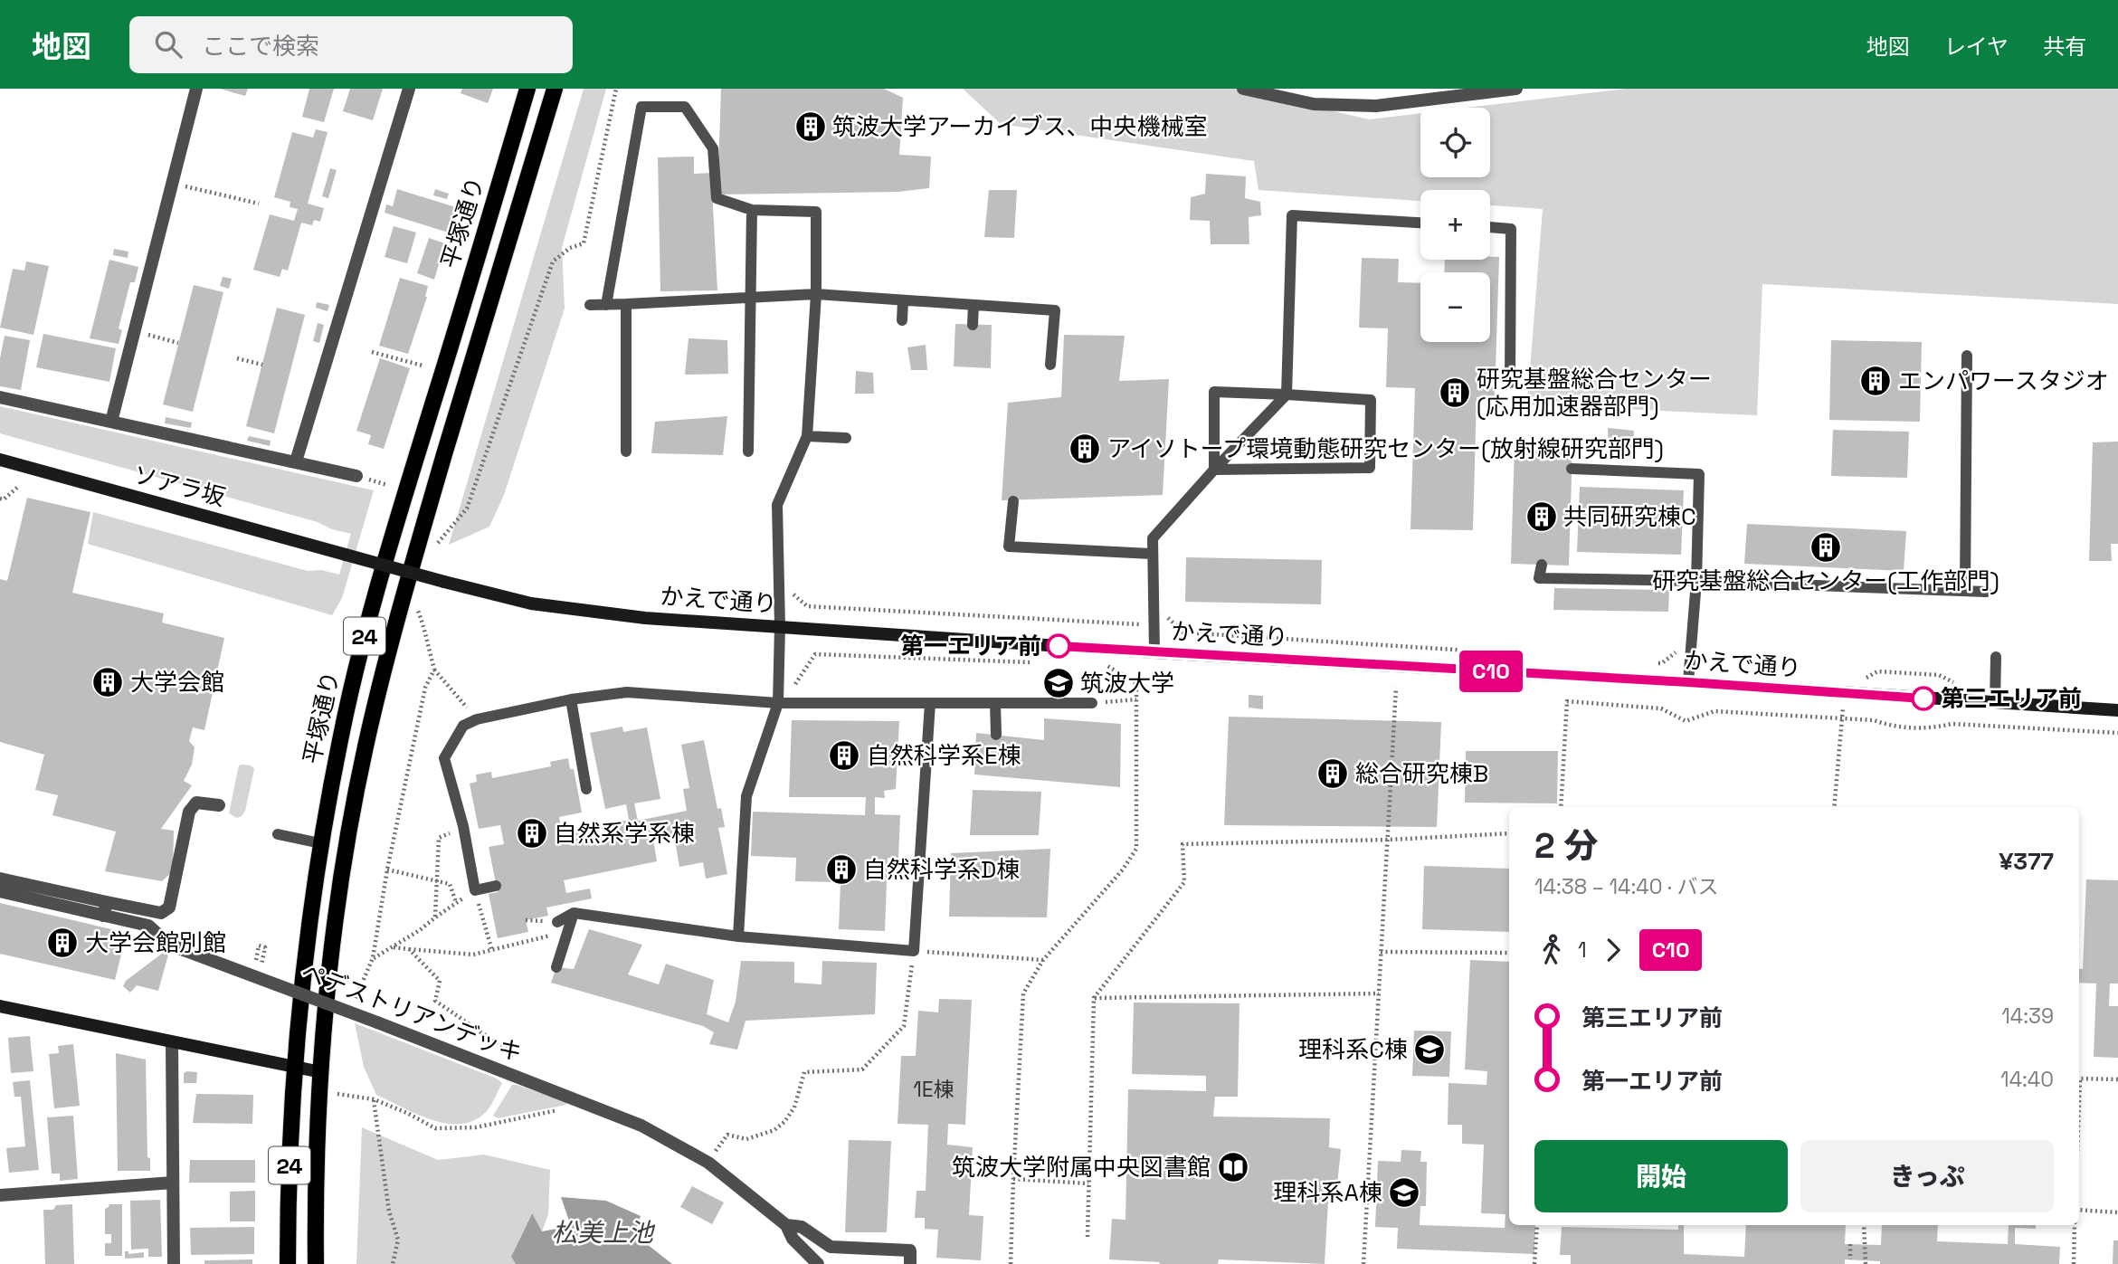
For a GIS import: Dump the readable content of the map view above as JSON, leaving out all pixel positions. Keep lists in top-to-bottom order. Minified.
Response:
{"streets":{"main road":["平塚通り","24"],"street":["ソアラ坂","かえで通り","ペデストリアンデッキ"]},"crossings":[["ソアラ坂","かえで通り"]],"water":["松美上池"],"places":{"building":["筑波大学アーカイブス、中央機械室","エンパワースタジオ","研究基盤総合センター (応用加速器部門)","アイソトープ環境動態研究センター(放射線研究部門)","共同研究棟C","研究基盤総合センター(工作部門)","大学会館","自然科学系E棟","総合研究棟B","自然系学系棟","自然科学系D棟","大学会館別館"],"other":["第一エリア前","第三エリア前"],"school or university":["筑波大学","理科系C棟","理科系A棟"],"library":["筑波大学附属中央図書館"]},"lines":["bus line C10"],"house_numbers":["1E棟"],"page":{"header":"地図","search":"ここで検索","nav":["地図","レイヤ","共有"],"on_map":"C10","map_buttons":["+","−"],"heading":["2 分","14:38 – 14:40 · バス","¥377"],"legs":["1","C10"],"list":[{"name":"第三エリア前","value":"14:39"},{"name":"第一エリア前","value":"14:40"}],"buttons":["開始","きっぷ"]}}
